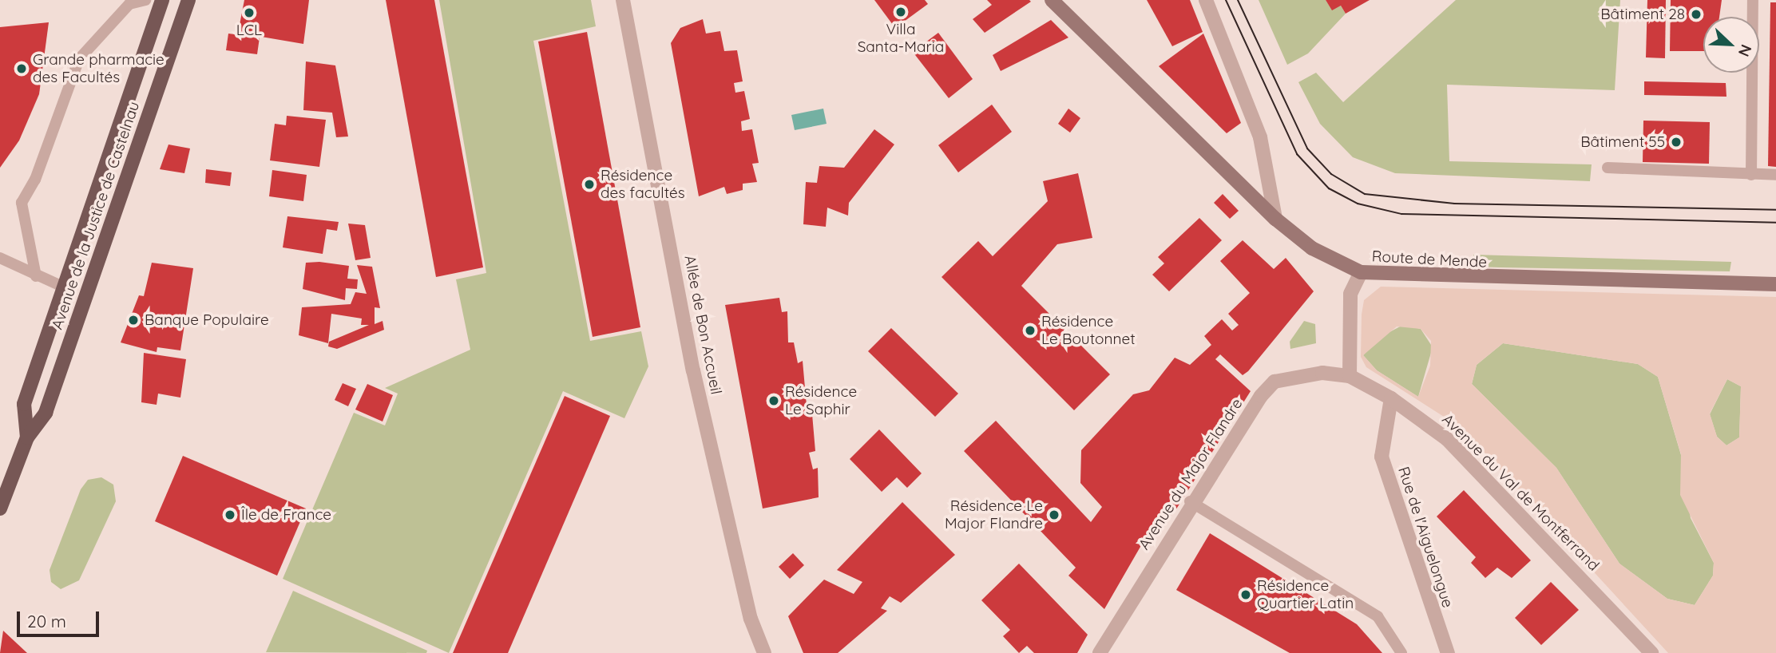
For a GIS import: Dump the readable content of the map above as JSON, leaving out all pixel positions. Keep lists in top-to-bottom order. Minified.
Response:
{"streets":{"main road":["Avenue de la Justice de Castelnau","Route de Mende"],"street":["Allée de Bon Accueil","Avenue du Major Flandre","Avenue du Val de Montferrand","Rue de l'Aiguelongue"]},"crossings":[["Avenue du Major Flandre","Avenue du Val de Montferrand"],["Avenue du Val de Montferrand","Rue de l'Aiguelongue"]],"places":["Villa Santa-Maria","LCL","Bâtiment 28","Grande pharmacie des Facultés","Bâtiment 55","Résidence des facultés","Banque Populaire","Résidence Le Boutonnet","Résidence Le Saphir","Île de France","Résidence Le Major Flandre","Résidence Quartier Latin"],"scale_bar":"20 m","north":"bottom right"}
